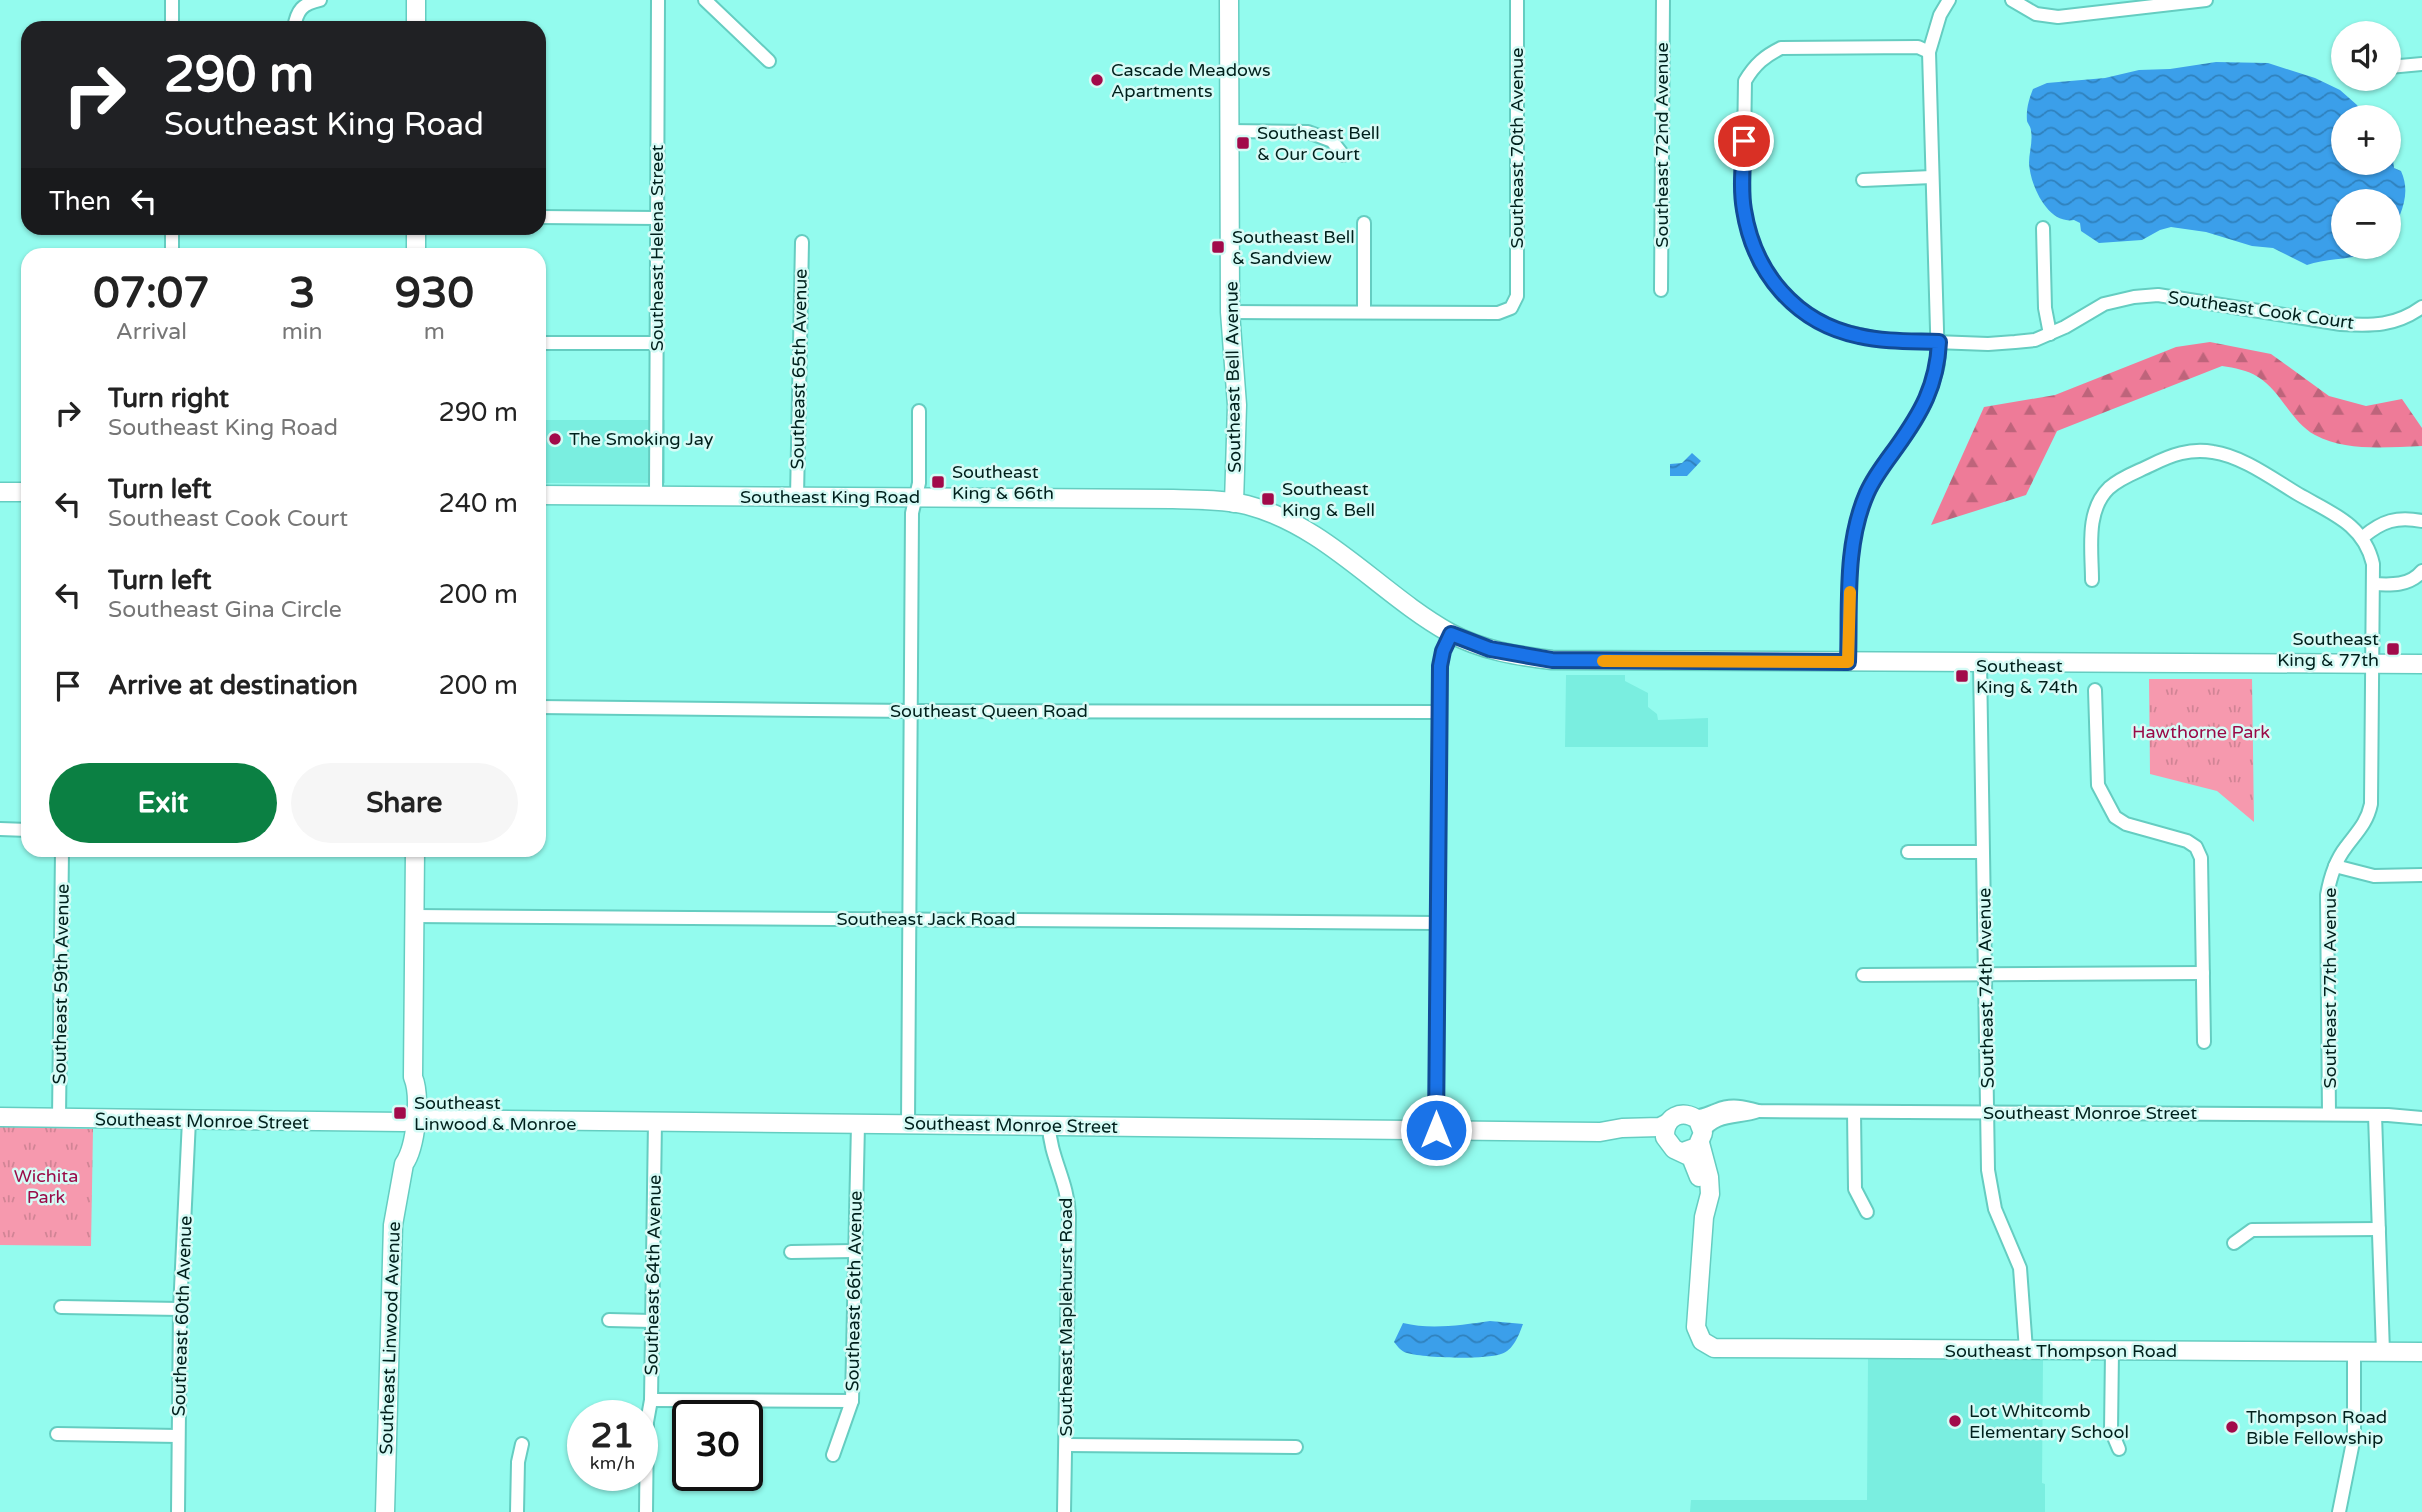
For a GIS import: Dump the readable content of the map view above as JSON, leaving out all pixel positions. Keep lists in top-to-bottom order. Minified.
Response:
{"streets":{"street":["Southeast 72nd Avenue","Southeast 70th Avenue","Southeast Helena Street","Southeast Cook Court","Southeast 65th Avenue","Southeast Bell Avenue","Southeast King Road","Southeast Queen Road","Southeast Jack Road","Southeast 59th Avenue","Southeast 74th Avenue","Southeast 77th Avenue","Southeast Monroe Street","Southeast 64th Avenue","Southeast 66th Avenue","Southeast 60th Avenue","Southeast Maplehurst Road","Southeast Linwood Avenue","Southeast Thompson Road"]},"crossings":[["Southeast Helena Street","Southeast King Road"],["Southeast 65th Avenue","Southeast King Road"],["Southeast Bell Avenue","Southeast King Road"],["Southeast King Road","Southeast 74th Avenue"],["Southeast King Road","Southeast 77th Avenue"],["Southeast Jack Road","Southeast Linwood Avenue"],["Southeast 59th Avenue","Southeast Monroe Street"],["Southeast 74th Avenue","Southeast Monroe Street"],["Southeast 74th Avenue","Southeast Thompson Road"],["Southeast 77th Avenue","Southeast Monroe Street"],["Southeast Monroe Street","Southeast 64th Avenue"],["Southeast Monroe Street","Southeast 66th Avenue"],["Southeast Monroe Street","Southeast 60th Avenue"],["Southeast Monroe Street","Southeast Maplehurst Road"],["Southeast Monroe Street","Southeast Linwood Avenue"]],"parks":["Hawthorne Park","Wichita Park"],"places":{"other":["Cascade Meadows Apartments","The Smoking Jay","Lot Whitcomb Elementary School","Thompson Road Bible Fellowship"],"transit":["Southeast Bell & Our Court","Southeast Bell & Sandview","Southeast King & 66th","Southeast King & Bell","Southeast King & 77th","Southeast King & 74th","Southeast Linwood & Monroe"]},"page":{"map_buttons":["+","−"],"turn":["290 m","Southeast King Road"],"then":"Then","eta":["07:07","Arrival","3","min","930","m"],"list":[{"name":"Turn right","note":"Southeast King Road","value":"290 m"},{"name":"Turn left","note":"Southeast Cook Court","value":"240 m"},{"name":"Turn left","note":"Southeast Gina Circle","value":"200 m"},{"name":"Arrive at destination","value":"200 m"}],"buttons":["Exit","Share"],"speed":"21 km/h","limit":"30"}}
